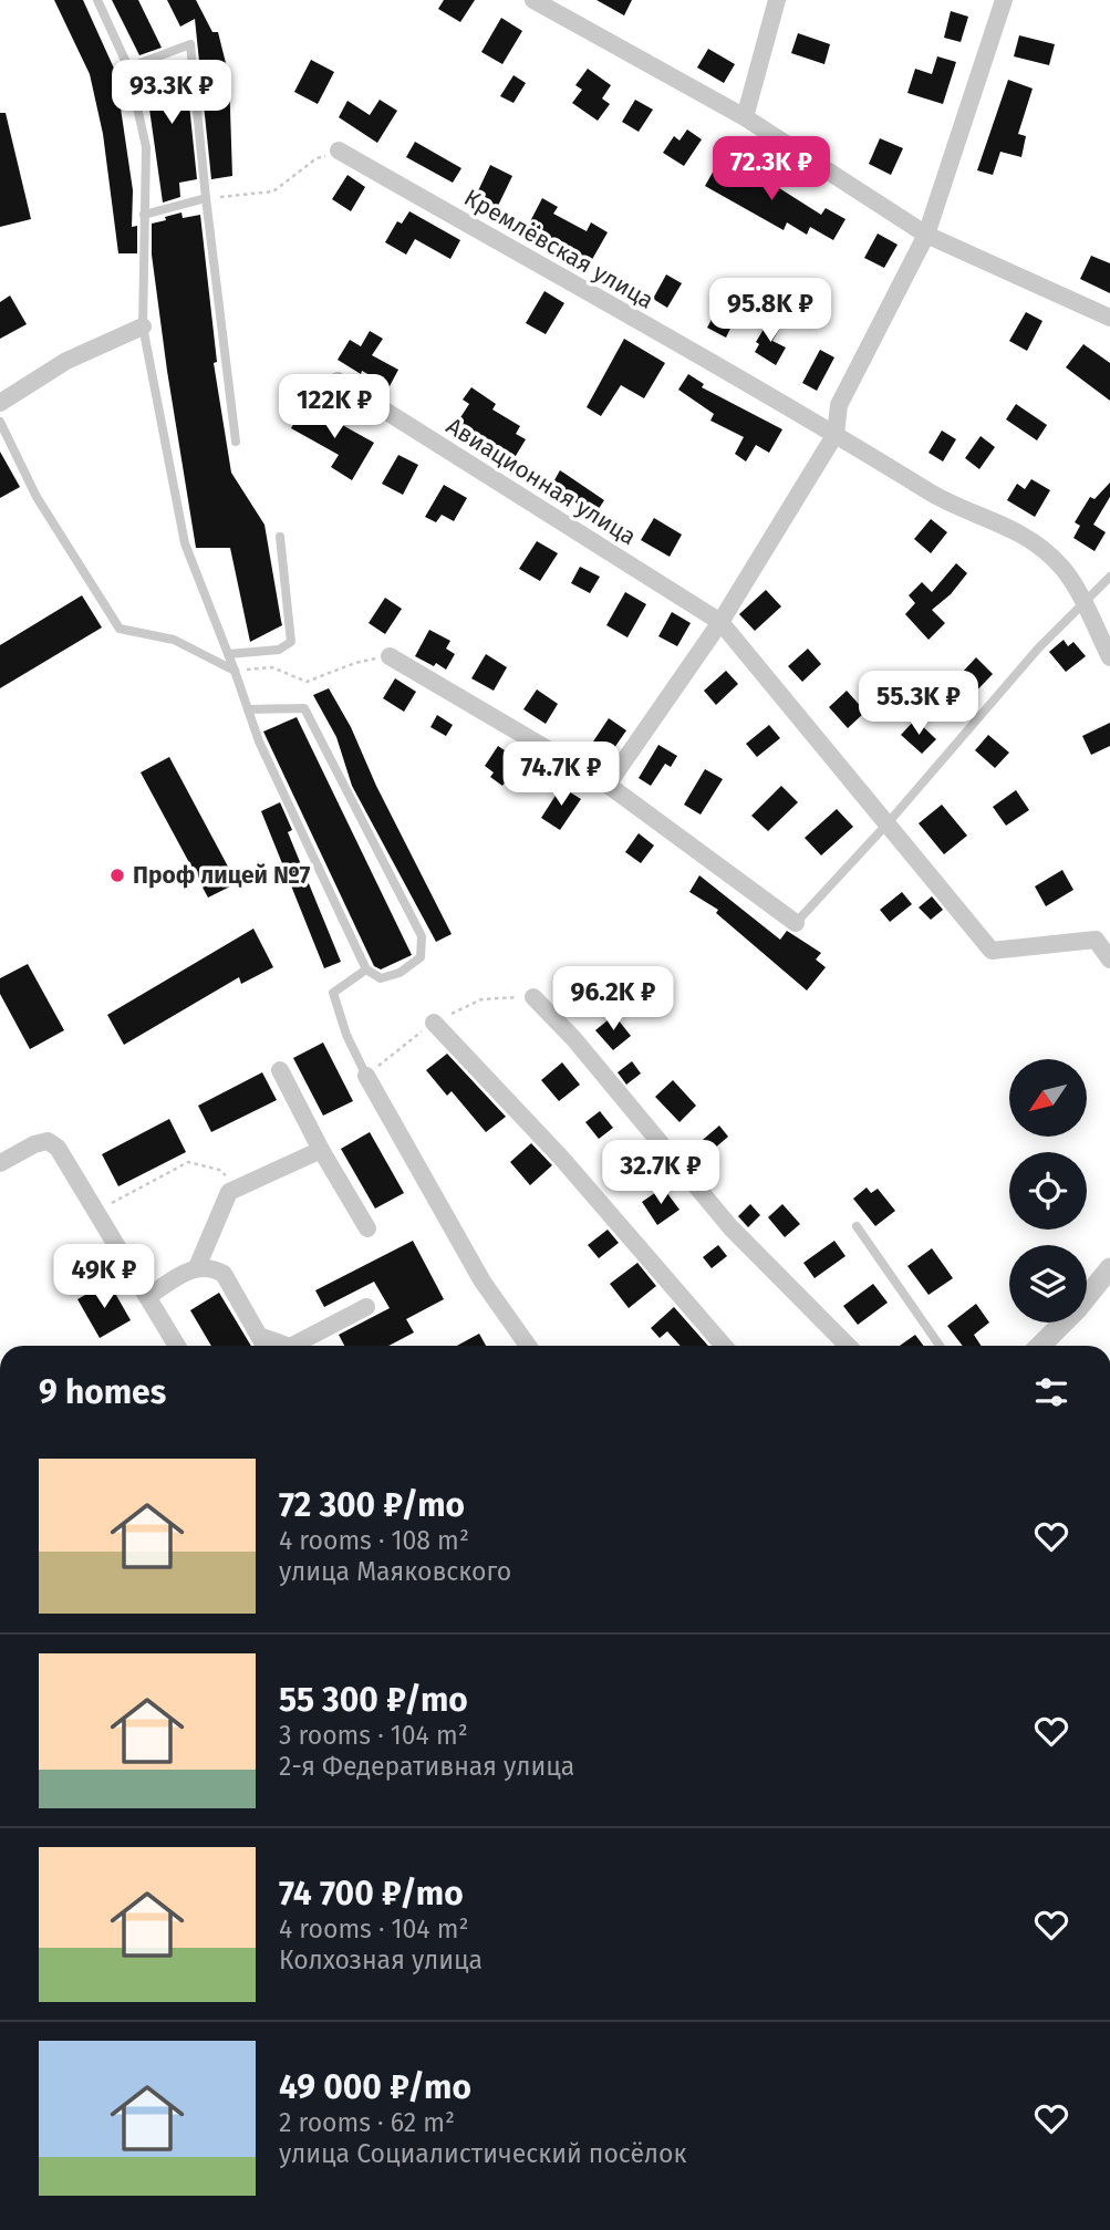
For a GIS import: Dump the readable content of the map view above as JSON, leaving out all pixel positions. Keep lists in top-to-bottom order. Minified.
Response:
{"streets":{"street":["Кремлёвская улица","Авиационная улица"]},"places":["Проф лицей №7"],"north":"bottom left","page":{"price":["93.3K ₽","72.3K ₽","95.8K ₽","122K ₽","55.3K ₽","74.7K ₽","96.2K ₽","32.7K ₽","49K ₽"],"heading":"9 homes","list":[{"name":"72 300 ₽/mo","note":"4 rooms · 108 m² · улица Маяковского"},{"name":"55 300 ₽/mo","note":"3 rooms · 104 m² · 2-я Федеративная улица"},{"name":"74 700 ₽/mo","note":"4 rooms · 104 m² · Колхозная улица"},{"name":"49 000 ₽/mo","note":"2 rooms · 62 m² · улица Социалистический посёлок"}]}}
